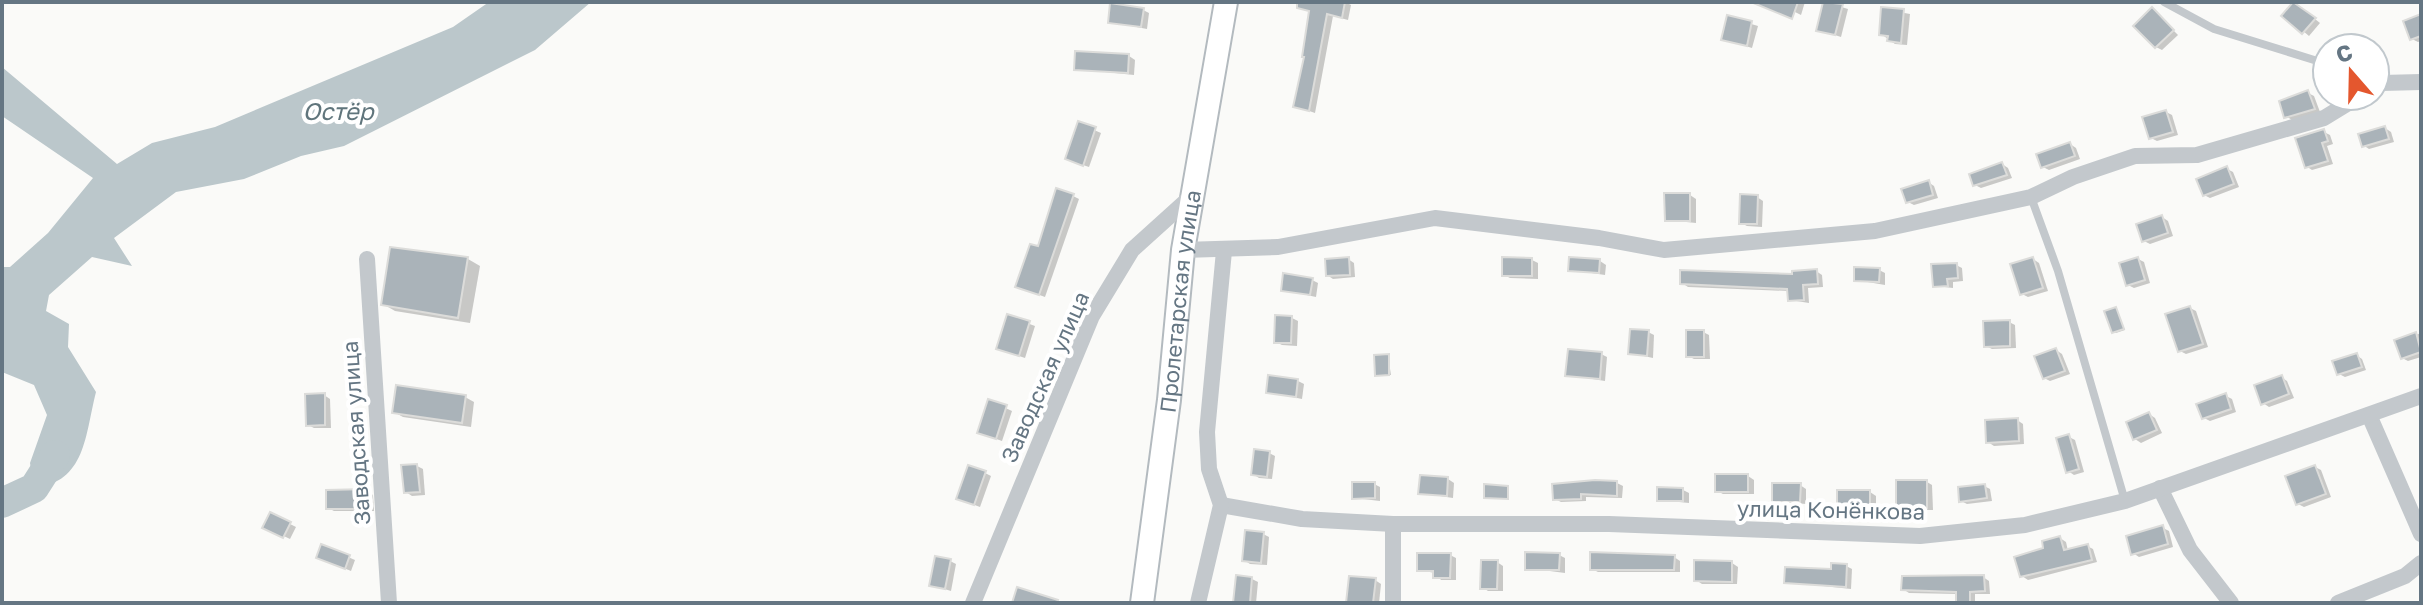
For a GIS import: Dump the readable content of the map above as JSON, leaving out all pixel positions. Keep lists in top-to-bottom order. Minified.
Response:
{"streets":{"main road":["Пролетарская улица"],"street":["Заводская улица","улица Конёнкова"]},"crossings":[["Пролетарская улица","Заводская улица"],["Пролетарская улица","улица Конёнкова"]],"water":["Остёр"],"north":"top"}
